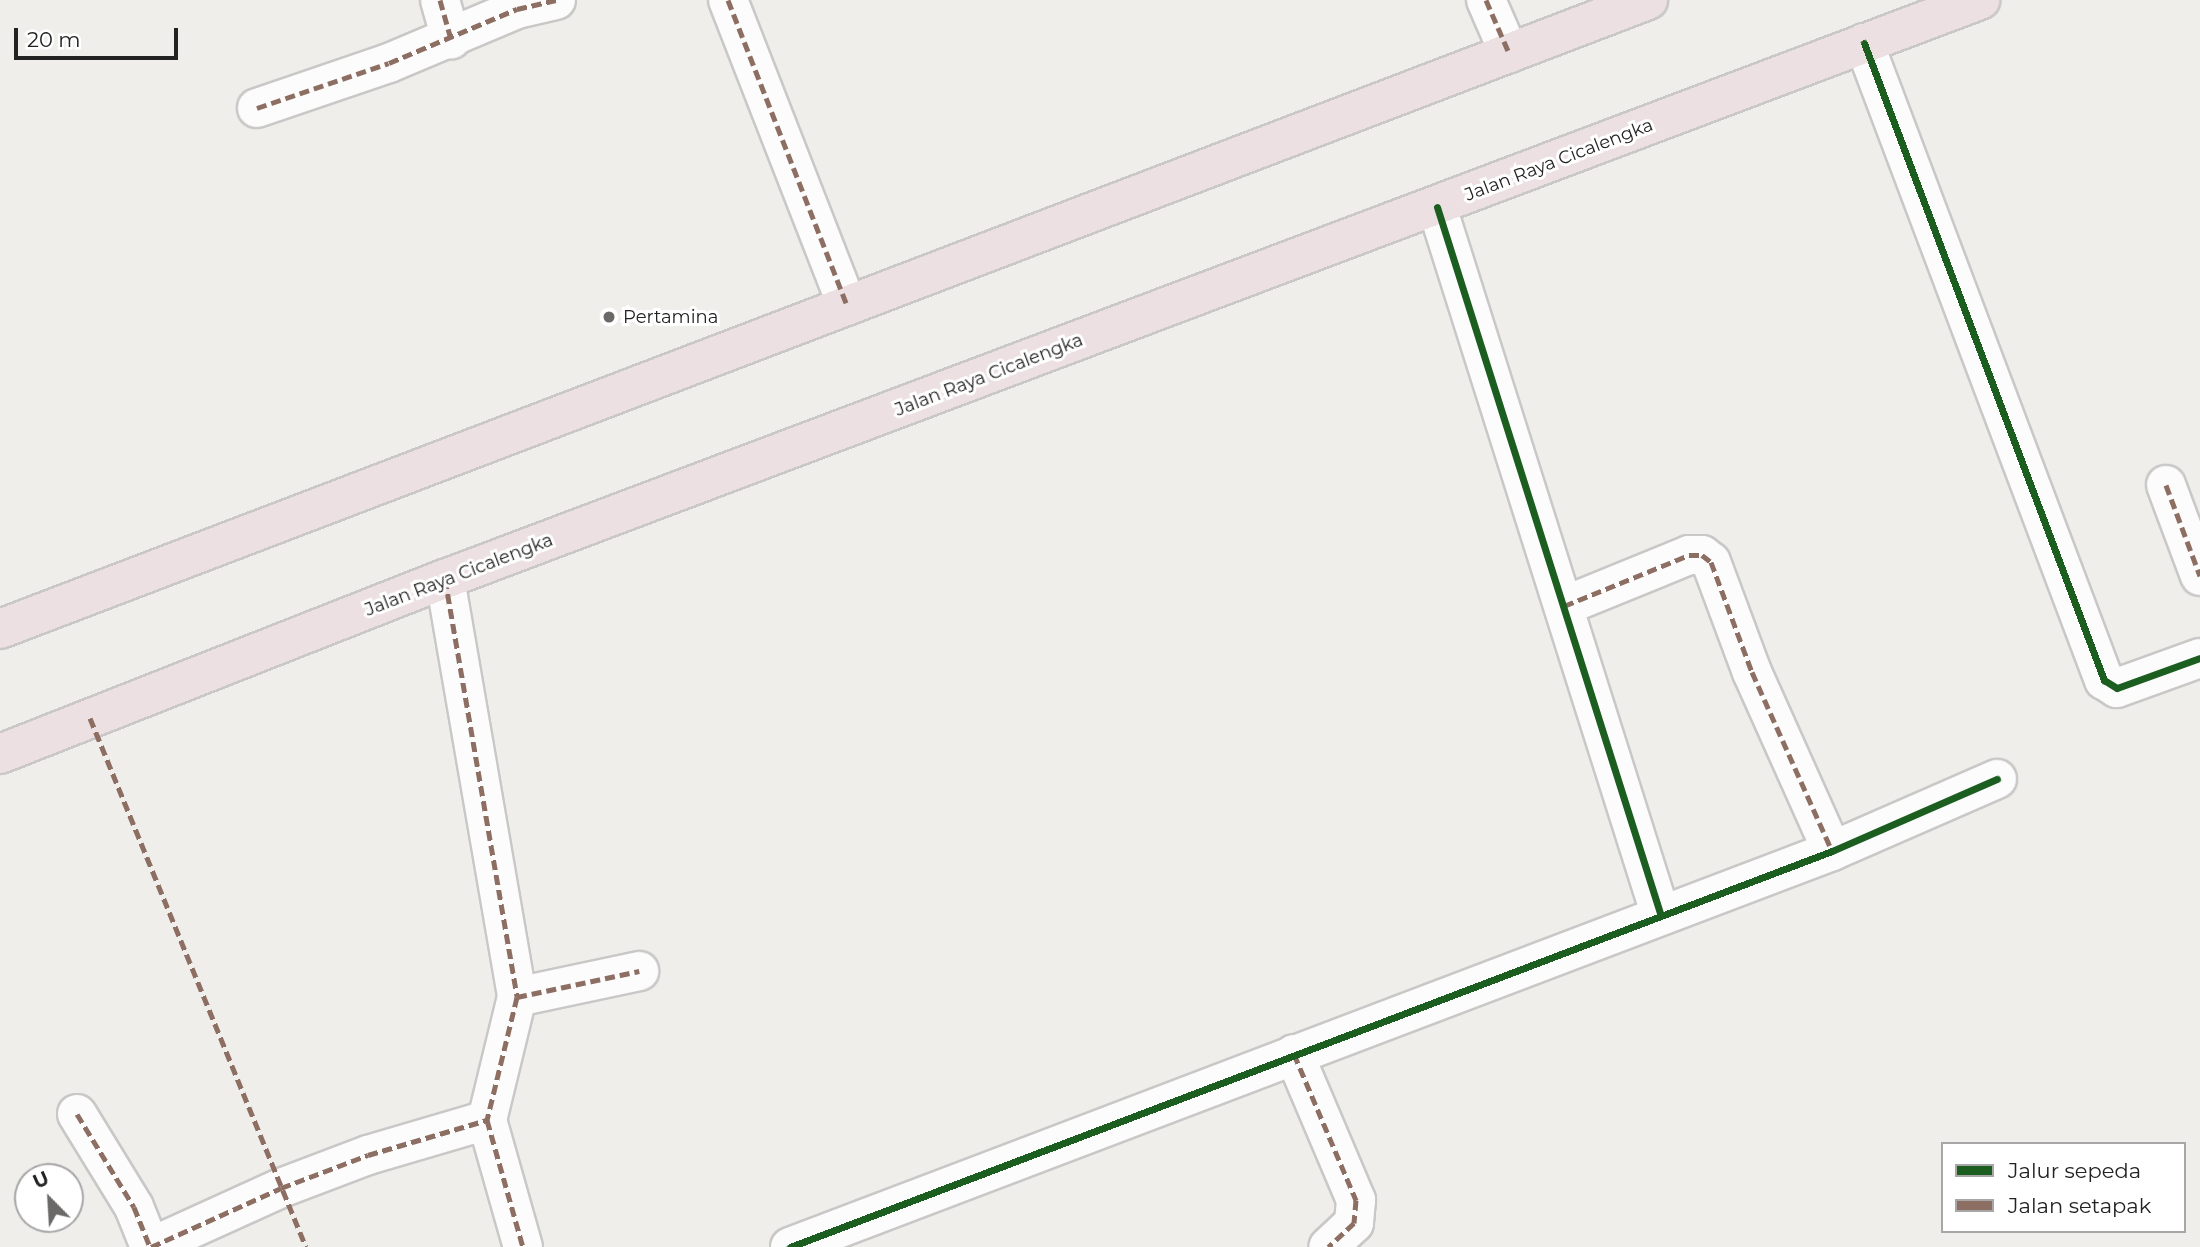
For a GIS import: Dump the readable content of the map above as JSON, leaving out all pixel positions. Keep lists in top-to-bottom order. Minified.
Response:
{"streets":{"highway":["Jalan Raya Cicalengka"]},"places":["Pertamina"],"legend":["Jalur sepeda","Jalan setapak"],"scale_bar":"20 m","north":"top left"}
